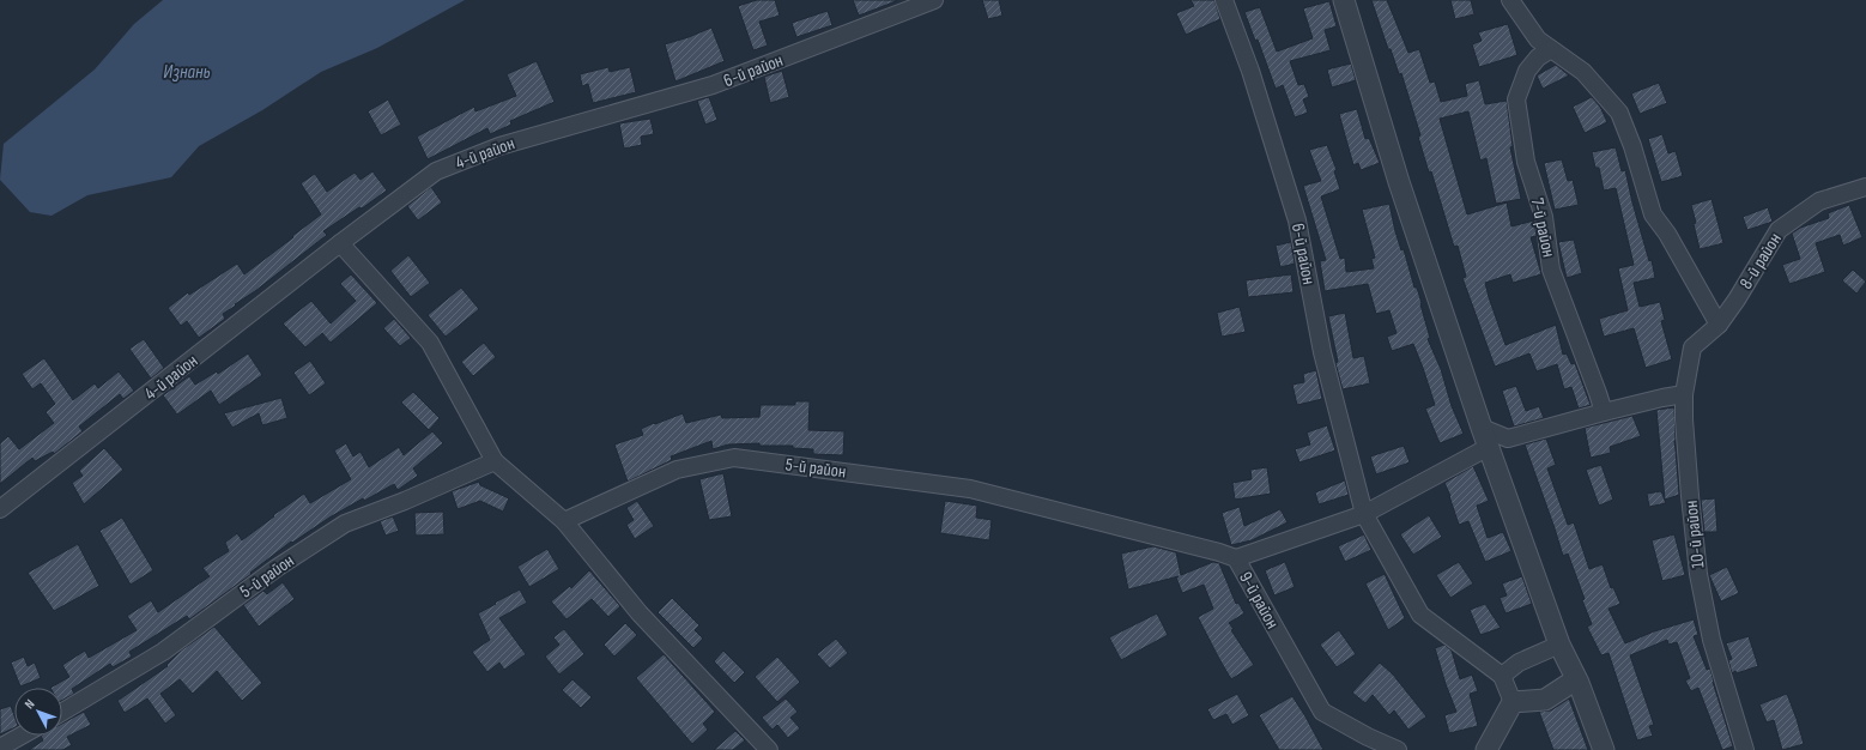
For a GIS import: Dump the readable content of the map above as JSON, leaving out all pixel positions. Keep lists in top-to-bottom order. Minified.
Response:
{"streets":{"street":["6-й район","4-й район","7-й район","8-й район","5-й район","10-й район","9-й район"]},"crossings":[["6-й район","4-й район"],["8-й район","10-й район"],["5-й район","9-й район"]],"water":["Изнань"],"north":"top left"}
